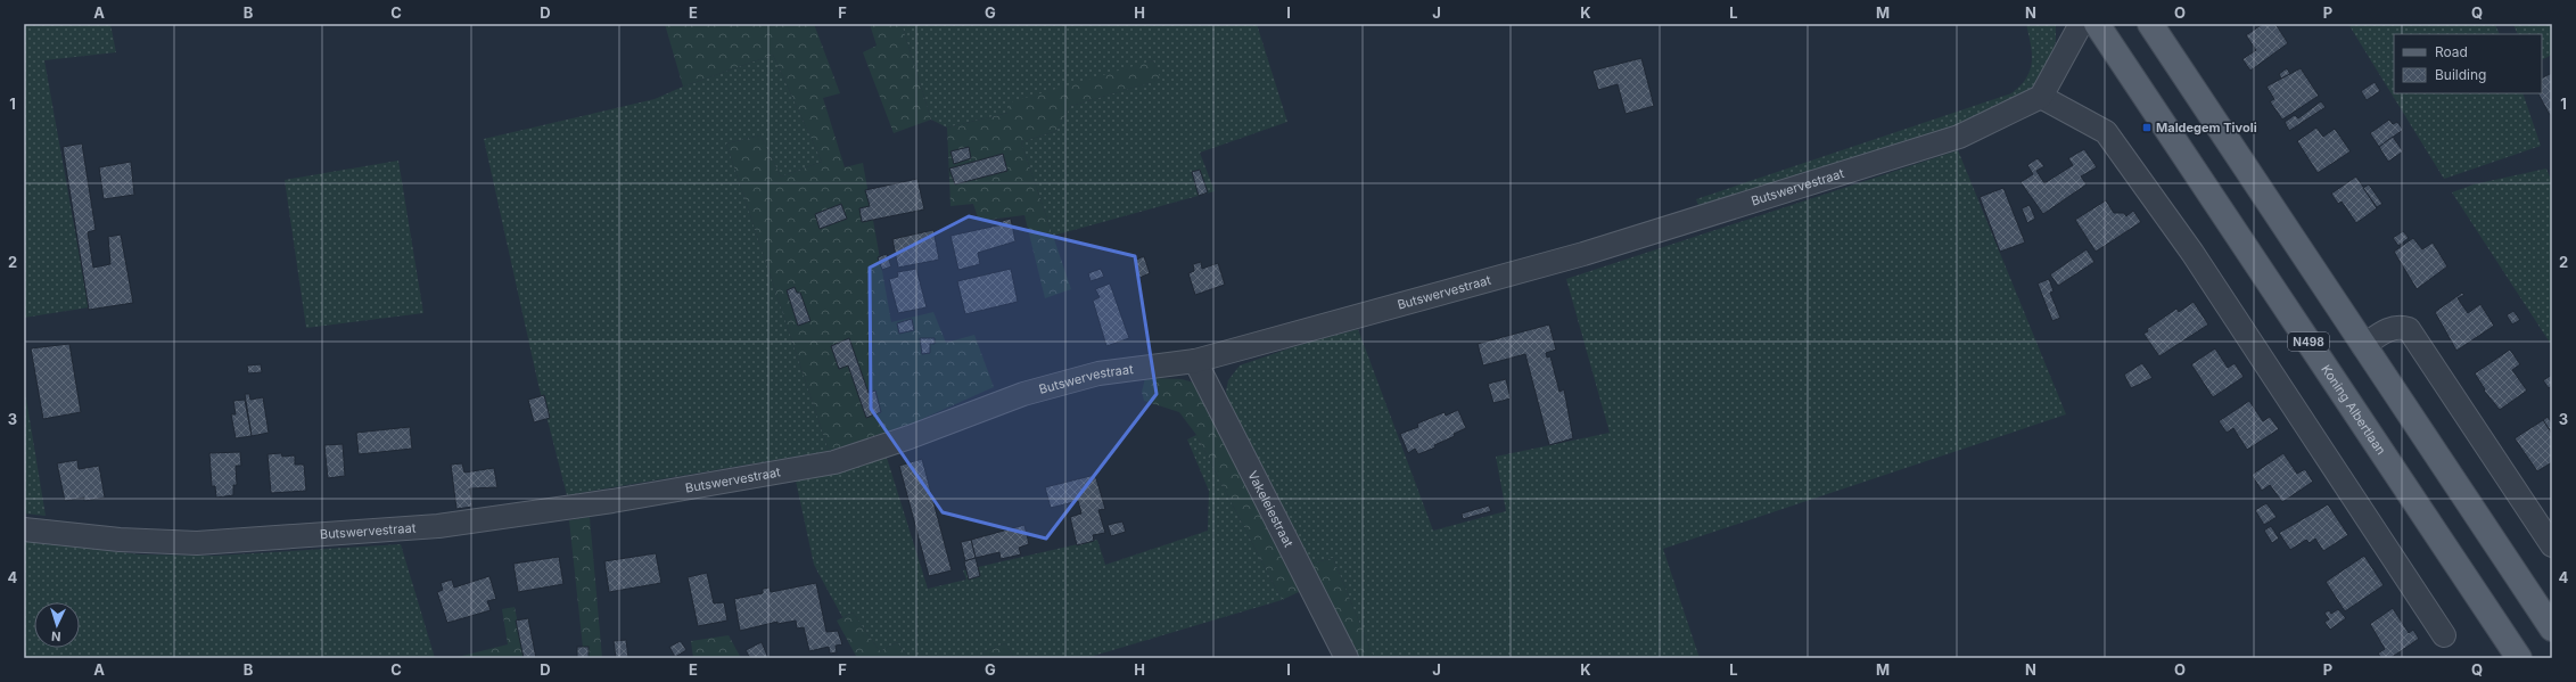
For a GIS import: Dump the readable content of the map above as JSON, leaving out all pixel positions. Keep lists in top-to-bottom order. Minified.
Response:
{"streets":{"main road":["N498","Koning Albertlaan"],"street":["Butswervestraat","Vakeleiestraat"]},"crossings":[["Butswervestraat","Vakeleiestraat"]],"places":{"transit":["Maldegem Tivoli"]},"legend":["Road","Building"],"north":"bottom","grid":{"columns":["A","B","C","D","E","F","G","H","I","J","K","L","M","N","O","P","Q"],"rows":["1","2","3","4"]}}
